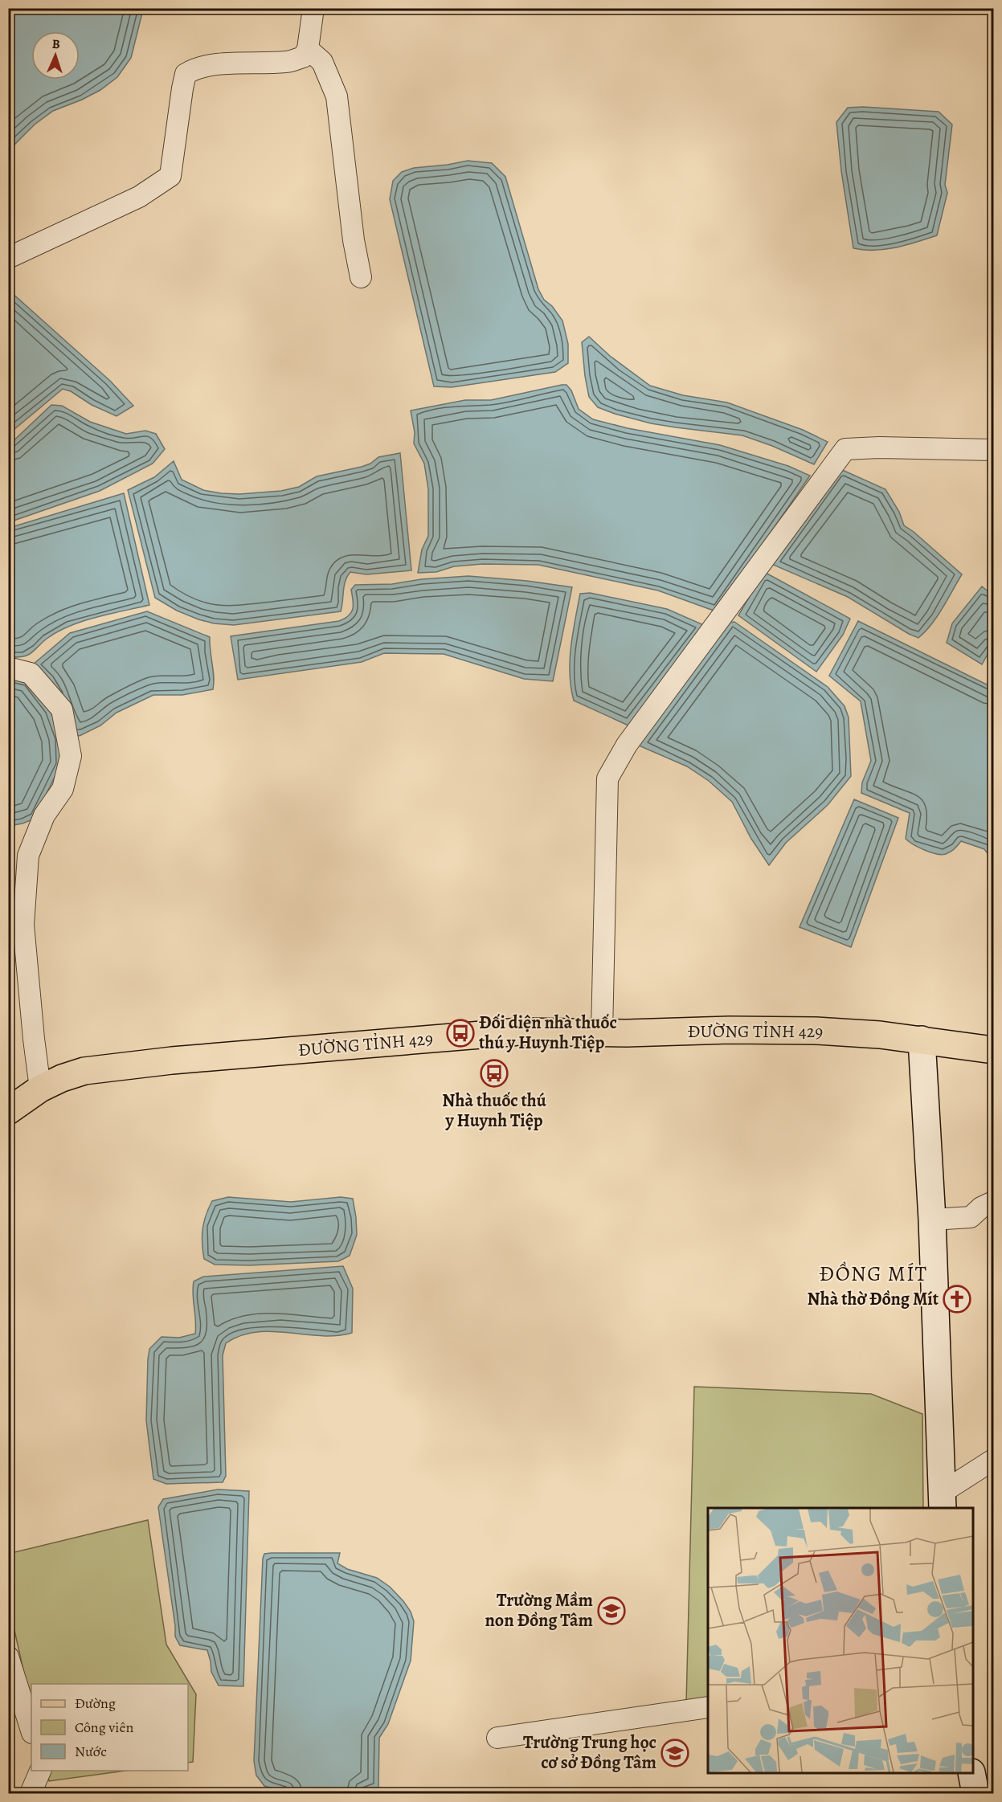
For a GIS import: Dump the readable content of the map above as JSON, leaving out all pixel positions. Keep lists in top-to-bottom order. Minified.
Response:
{"streets":{"main road":["ĐƯỜNG TỈNH 429"]},"districts":["ĐỒNG MÍT"],"places":{"bus stop":["Đối diện nhà thuốc thú y Huynh Tiệp","Nhà thuốc thú y Huynh Tiệp"],"church":["Nhà thờ Đồng Mít"],"school or university":["Trường Mầm non Đồng Tâm","Trường Trung học cơ sở Đồng Tâm"]},"legend":["Đường","Công viên","Nước"],"north":"top"}
